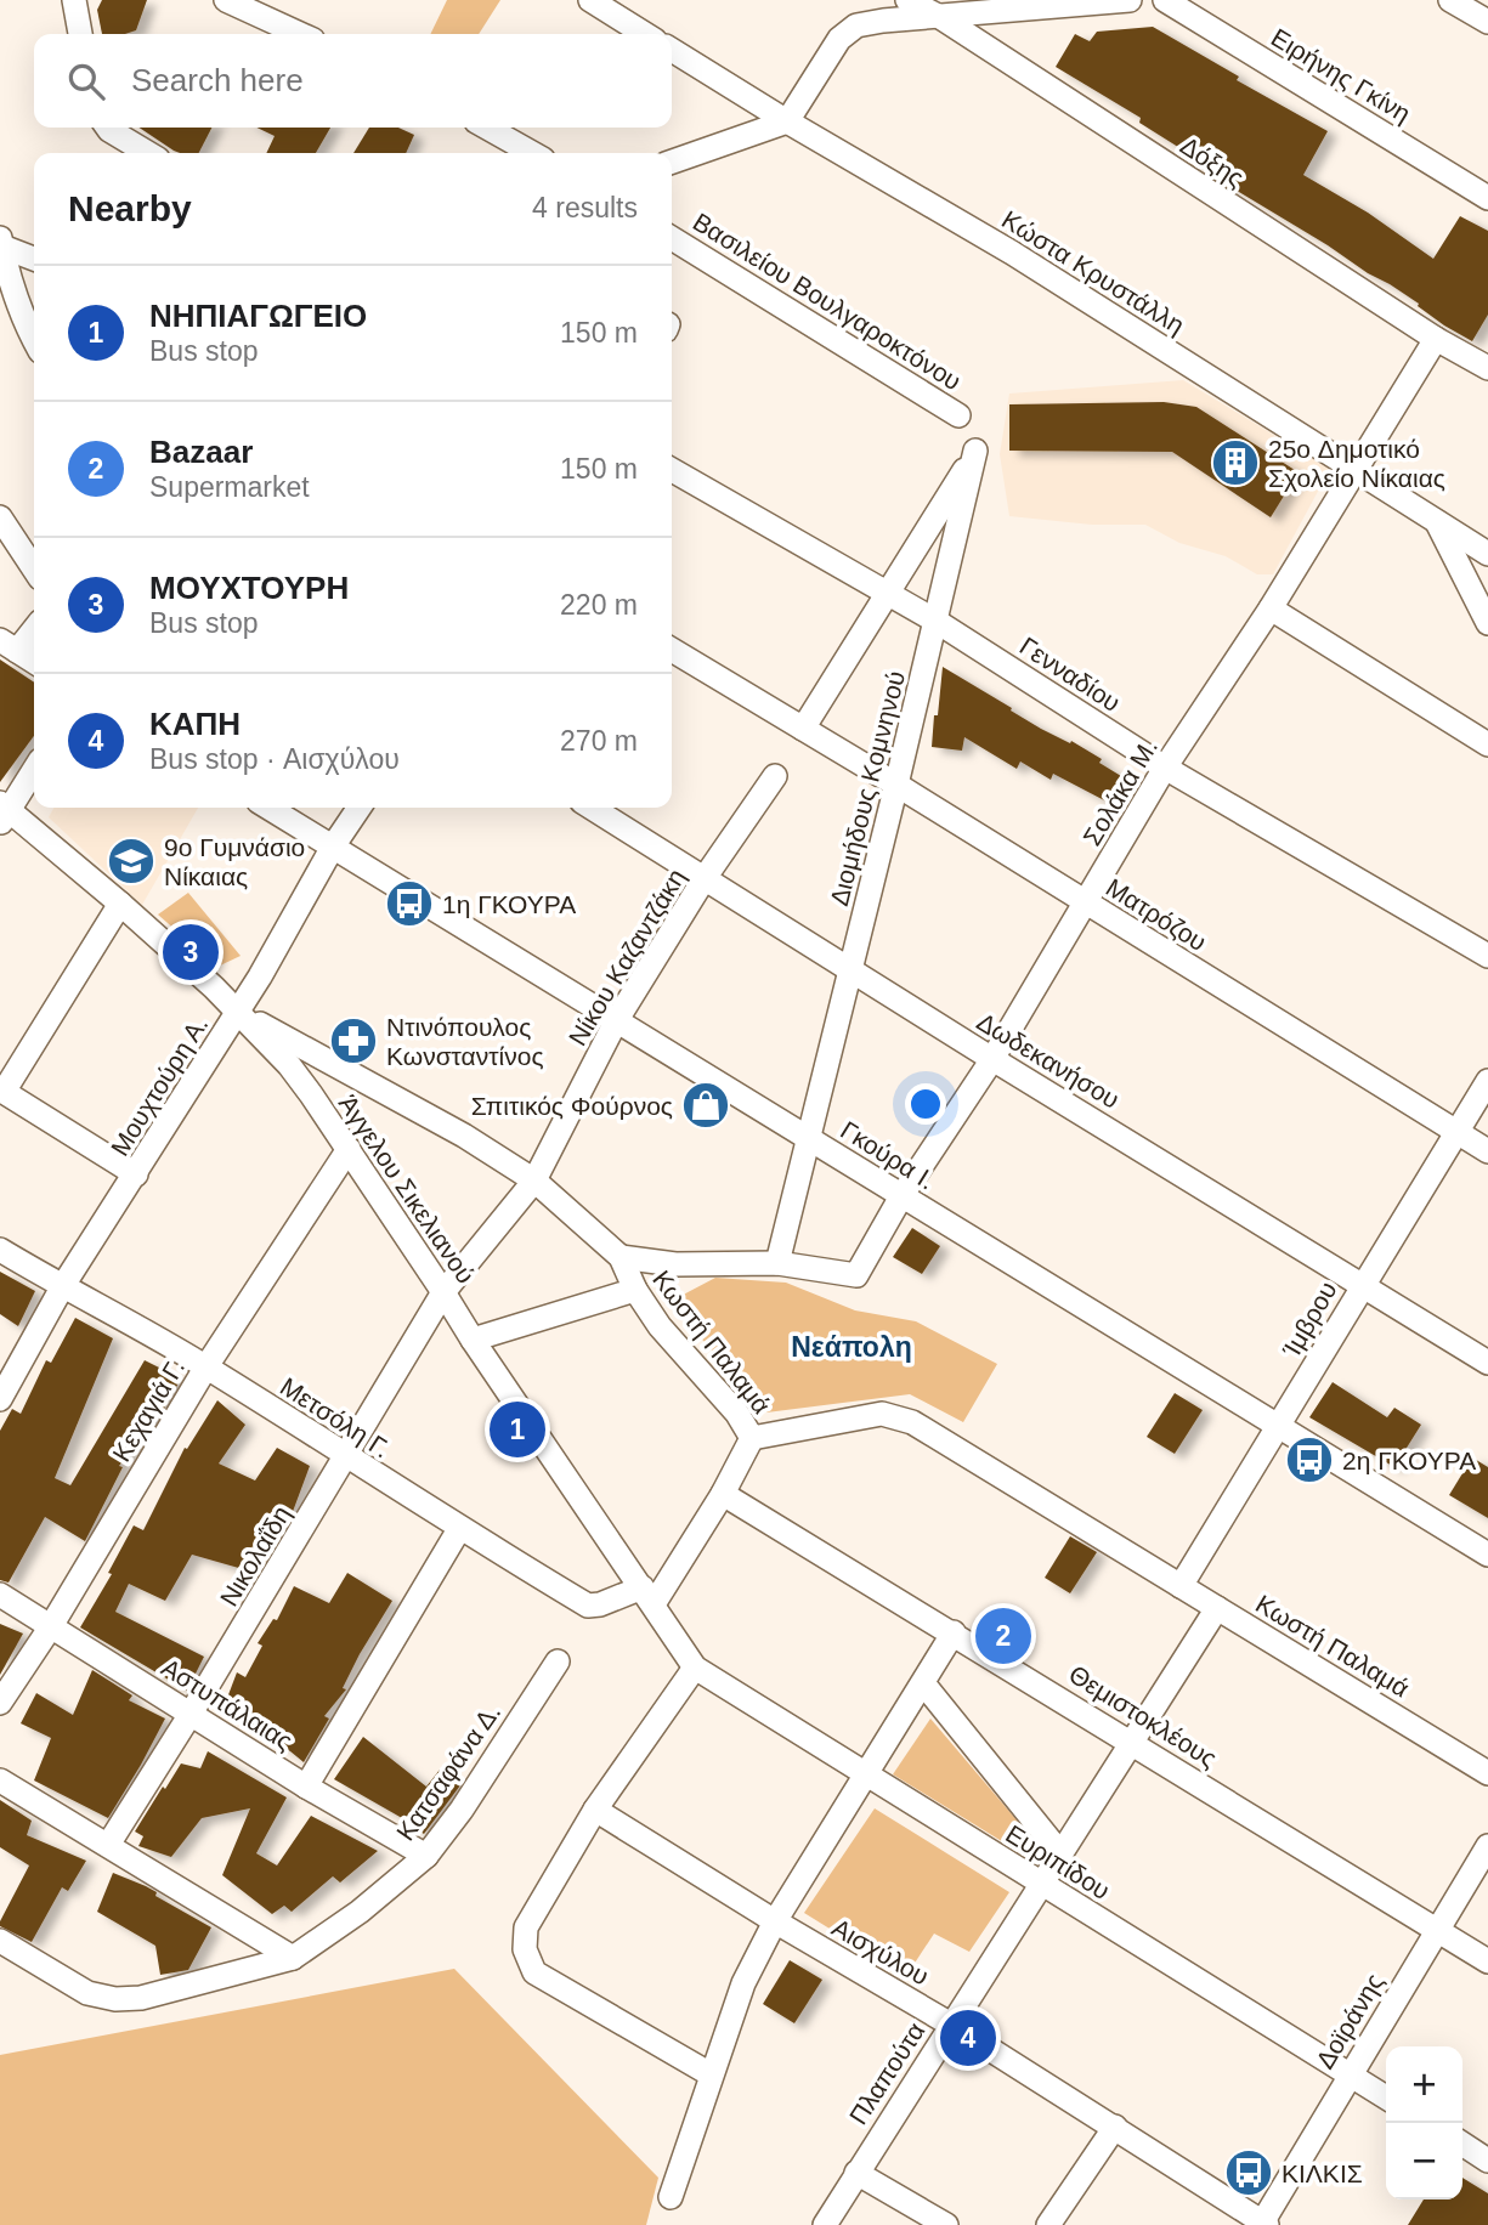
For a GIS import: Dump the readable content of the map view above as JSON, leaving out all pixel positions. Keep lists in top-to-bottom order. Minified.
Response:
{"streets":{"street":["Ειρήνης Γκίνη","Δόξης","Κώστα Κρυστάλλη","Βασιλείου Βουλγαροκτόνου","Γενναδίου","Διομήδους Κομνηνού","Σολάκα Μ.","Ματρόζου","Νίκου Καζαντζάκη","Δωδεκανήσου","Μουχτούρη Α.","Γκούρα Ι.","Άγγελου Σικελιανού","Ίμβρου","Κωστή Παλαμά","Κεχαγιά Γ.","Μετσόλη Γ.","Νικολαΐδη","Αστυπάλαιας","Θεμιστοκλέους","Κατσαφάνα Δ.","Ευριπίδου","Αισχύλου","Δοϊράνης","Πλαπούτα"]},"crossings":[["Δόξης","Σολάκα Μ."],["Κώστα Κρυστάλλη","Σολάκα Μ."],["Γενναδίου","Διομήδους Κομνηνού"],["Γενναδίου","Σολάκα Μ."],["Διομήδους Κομνηνού","Σολάκα Μ."],["Διομήδους Κομνηνού","Ματρόζου"],["Διομήδους Κομνηνού","Δωδεκανήσου"],["Διομήδους Κομνηνού","Γκούρα Ι."],["Σολάκα Μ.","Ματρόζου"],["Σολάκα Μ.","Δωδεκανήσου"],["Σολάκα Μ.","Γκούρα Ι."],["Ματρόζου","Ίμβρου"],["Νίκου Καζαντζάκη","Δωδεκανήσου"],["Νίκου Καζαντζάκη","Γκούρα Ι."],["Νίκου Καζαντζάκη","Άγγελου Σικελιανού"],["Νίκου Καζαντζάκη","Κωστή Παλαμά"],["Νίκου Καζαντζάκη","Νικολαΐδη"],["Δωδεκανήσου","Ίμβρου"],["Μουχτούρη Α.","Γκούρα Ι."],["Μουχτούρη Α.","Άγγελου Σικελιανού"],["Μουχτούρη Α.","Κωστή Παλαμά"],["Μουχτούρη Α.","Μετσόλη Γ."],["Γκούρα Ι.","Ίμβρου"],["Άγγελου Σικελιανού","Κωστή Παλαμά"],["Άγγελου Σικελιανού","Κεχαγιά Γ."],["Άγγελου Σικελιανού","Μετσόλη Γ."],["Άγγελου Σικελιανού","Νικολαΐδη"],["Άγγελου Σικελιανού","Ευριπίδου"],["Ίμβρου","Κωστή Παλαμά"],["Κωστή Παλαμά","Πλαπούτα"],["Κεχαγιά Γ.","Μετσόλη Γ."],["Κεχαγιά Γ.","Αστυπάλαιας"],["Μετσόλη Γ.","Νικολαΐδη"],["Νικολαΐδη","Αστυπάλαιας"],["Αστυπάλαιας","Κατσαφάνα Δ."],["Θεμιστοκλέους","Δοϊράνης"],["Θεμιστοκλέους","Πλαπούτα"],["Ευριπίδου","Δοϊράνης"],["Ευριπίδου","Πλαπούτα"],["Αισχύλου","Δοϊράνης"],["Αισχύλου","Πλαπούτα"]],"districts":["Νεάπολη"],"places":{"building":["25o Δημοτικό Σχολείο Νίκαιας"],"school or university":["9ο Γυμνάσιο Νίκαιας"],"bus stop":["1η ΓΚΟΥΡΑ","2η ΓΚΟΥΡΑ","ΚΙΛΚΙΣ"],"pharmacy":["Ντινόπουλος Κωνσταντίνος"],"shop":["Σπιτικός Φούρνος"]},"page":{"search":"Search here","heading":["Nearby","4 results"],"list":[{"mark":"1","name":"ΝΗΠΙΑΓΩΓΕΙΟ","note":"Bus stop","value":"150 m"},{"mark":"2","name":"Bazaar","note":"Supermarket","value":"150 m"},{"mark":"3","name":"ΜΟΥΧΤΟΥΡΗ","note":"Bus stop","value":"220 m"},{"mark":"4","name":"ΚΑΠΗ","note":"Bus stop · Αισχύλου","value":"270 m"}],"pins":["3","1","2","4"],"map_buttons":["+","−"]}}
